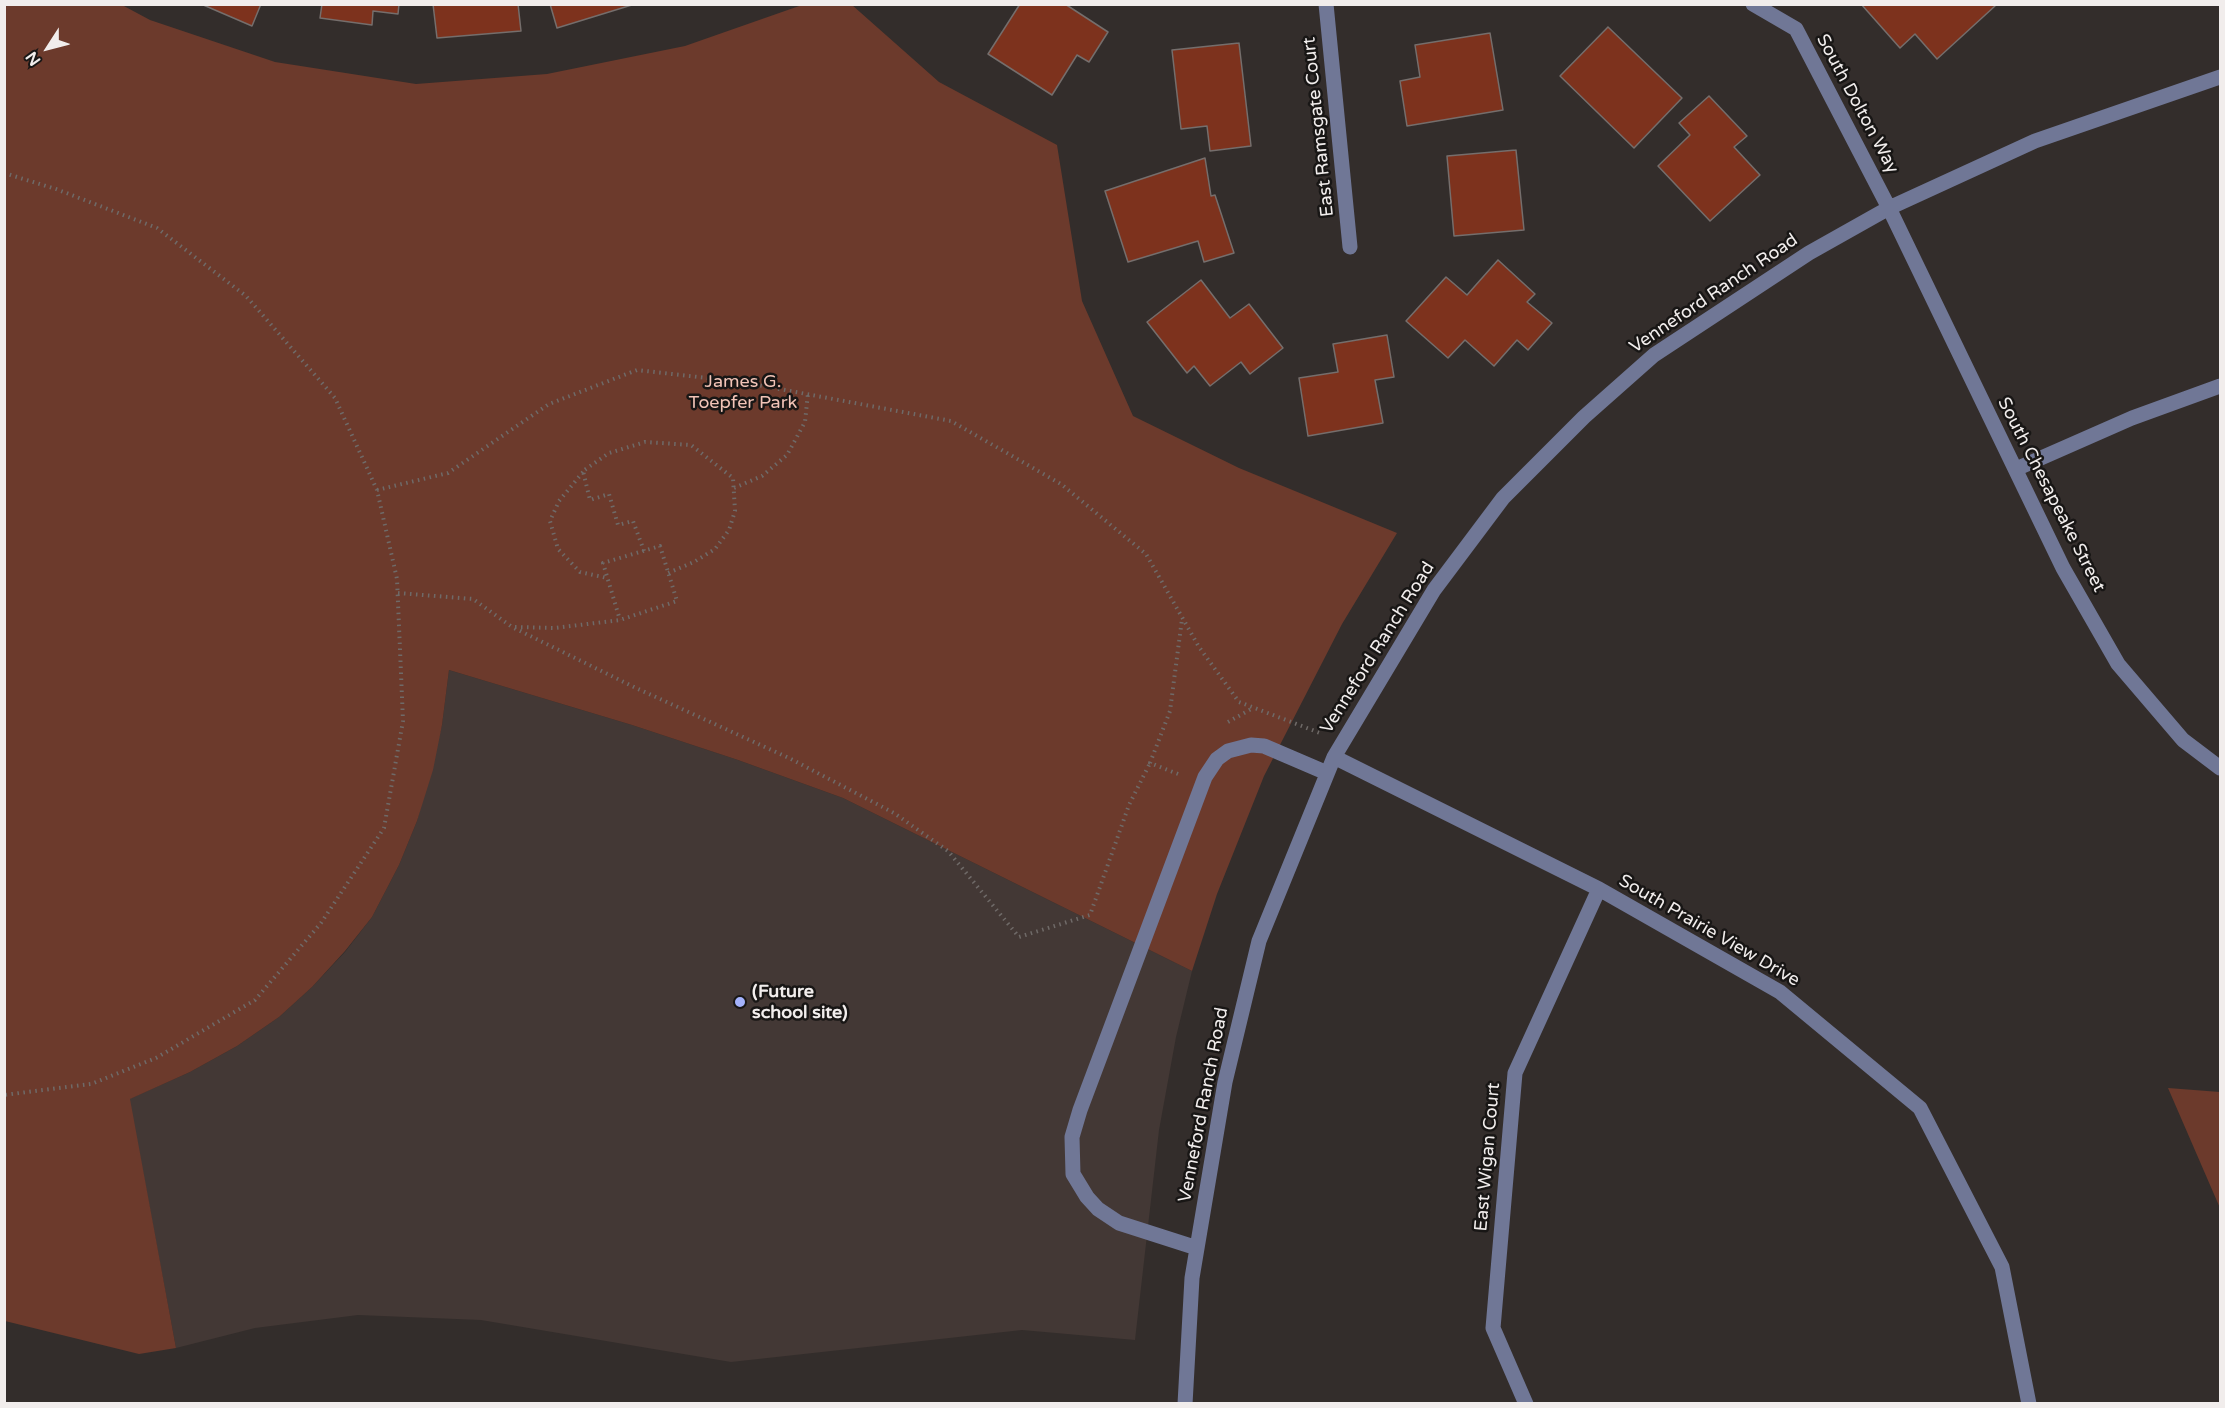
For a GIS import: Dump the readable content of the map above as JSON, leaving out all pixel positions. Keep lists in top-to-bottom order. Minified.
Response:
{"streets":{"street":["South Dolton Way","East Ramsgate Court","Venneford Ranch Road","South Chesapeake Street","South Prairie View Drive","East Wigan Court"]},"crossings":[["South Dolton Way","Venneford Ranch Road"],["South Dolton Way","South Chesapeake Street"],["Venneford Ranch Road","South Chesapeake Street"],["Venneford Ranch Road","South Prairie View Drive"],["South Prairie View Drive","East Wigan Court"]],"parks":["James G. Toepfer Park"],"places":["(Future school site)"],"north":"bottom left"}
